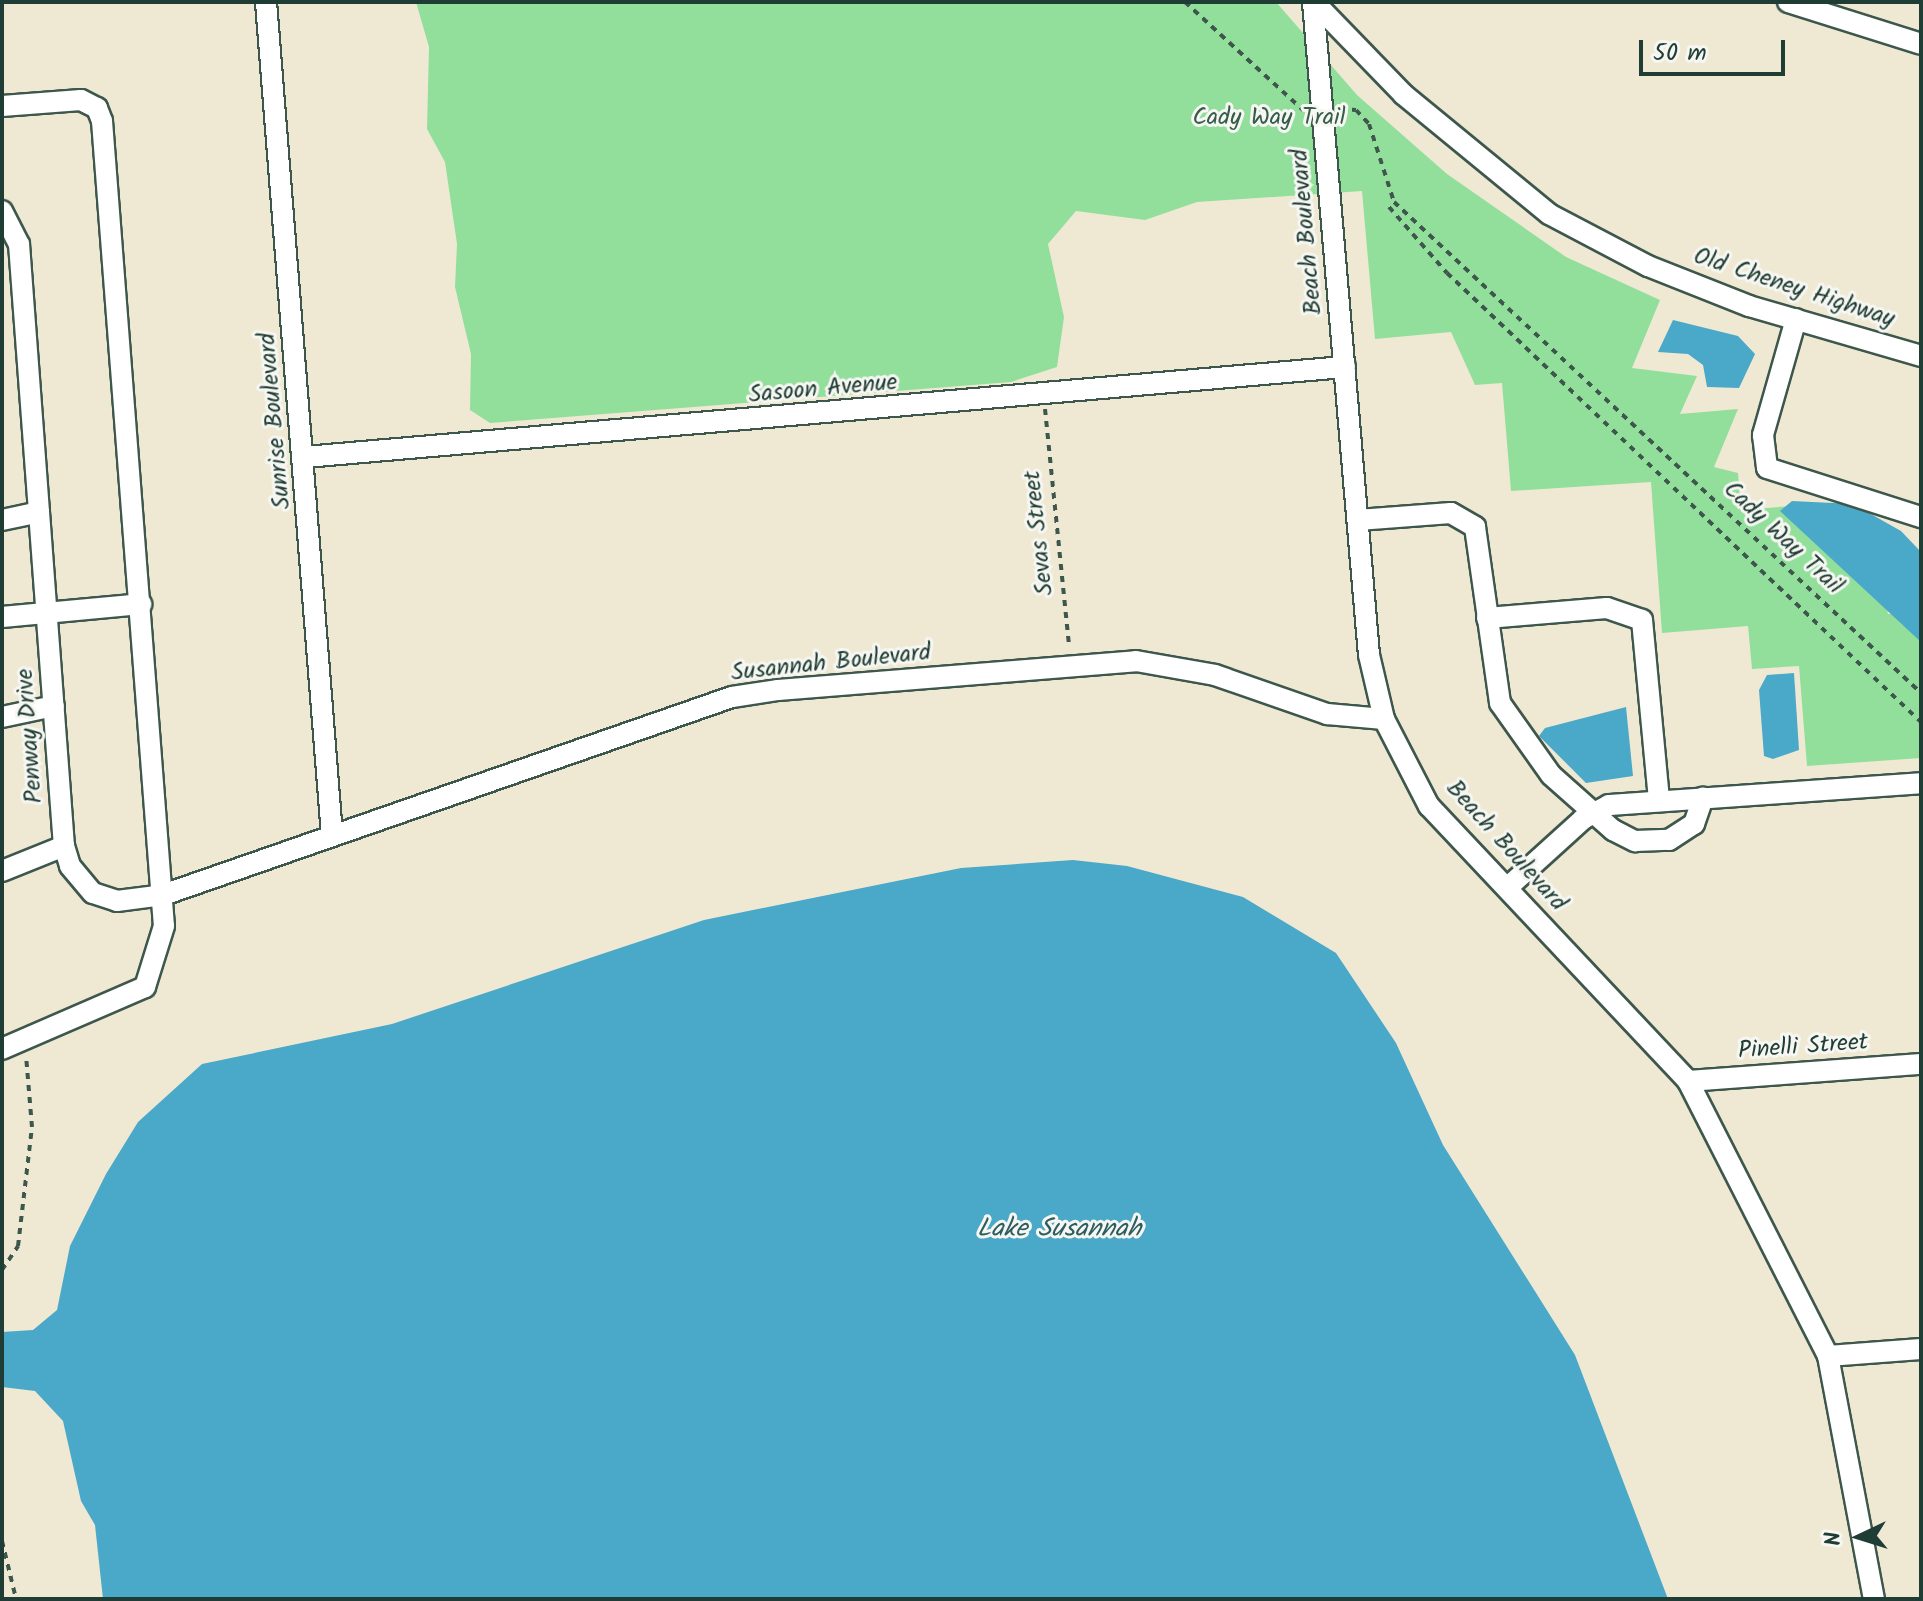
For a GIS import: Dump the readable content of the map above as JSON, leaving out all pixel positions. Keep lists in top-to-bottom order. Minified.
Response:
{"streets":{"street":["Beach Boulevard","Old Cheney Highway","Sasoon Avenue","Sunrise Boulevard","Susannah Boulevard","Penway Drive","Pinelli Street"],"path":["Sevas Street","Cady Way Trail"]},"crossings":[["Beach Boulevard","Old Cheney Highway"],["Beach Boulevard","Sasoon Avenue"],["Beach Boulevard","Susannah Boulevard"],["Beach Boulevard","Pinelli Street"],["Sasoon Avenue","Sunrise Boulevard"],["Sasoon Avenue","Sevas Street"],["Sunrise Boulevard","Susannah Boulevard"],["Sevas Street","Susannah Boulevard"],["Susannah Boulevard","Penway Drive"]],"water":["Lake Susannah"],"parks":["Cady Way Trail"],"scale_bar":"50 m","north":"left"}
